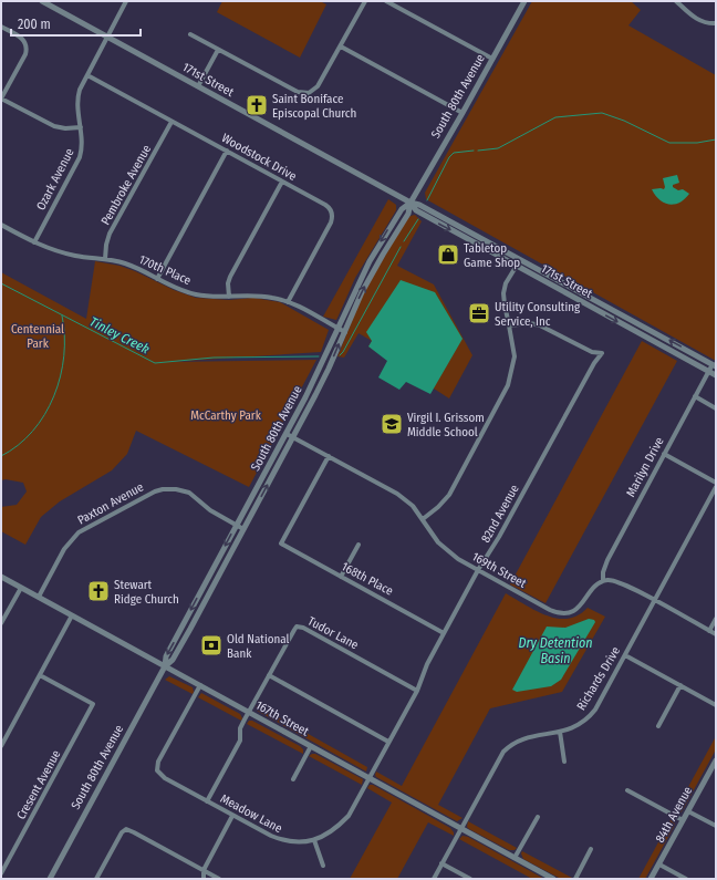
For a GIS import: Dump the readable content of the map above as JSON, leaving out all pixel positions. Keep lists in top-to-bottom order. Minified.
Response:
{"streets":{"street":["171st Street","South 80th Avenue","Woodstock Drive","Ozark Avenue","Pembroke Avenue","170th Place","Marilyn Drive","Paxton Avenue","82nd Avenue","169th Street","168th Place","Tudor Lane","Richards Drive","167th Street","Cresent Avenue","Meadow Lane","84th Avenue"]},"crossings":[["171st Street","South 80th Avenue"],["171st Street","Ozark Avenue"],["171st Street","Marilyn Drive"],["South 80th Avenue","170th Place"],["South 80th Avenue","Paxton Avenue"],["South 80th Avenue","169th Street"],["South 80th Avenue","167th Street"],["Woodstock Drive","Ozark Avenue"],["Woodstock Drive","Pembroke Avenue"],["Woodstock Drive","170th Place"],["Ozark Avenue","170th Place"],["Pembroke Avenue","170th Place"],["Marilyn Drive","169th Street"],["Paxton Avenue","167th Street"],["82nd Avenue","169th Street"],["82nd Avenue","168th Place"],["82nd Avenue","Tudor Lane"],["82nd Avenue","167th Street"],["82nd Avenue","Meadow Lane"],["169th Street","168th Place"],["Tudor Lane","167th Street"],["Tudor Lane","Meadow Lane"],["Richards Drive","167th Street"],["167th Street","Meadow Lane"]],"water":["Tinley Creek","Dry Detention Basin"],"parks":["Centennial Park","McCarthy Park"],"places":{"church":["Saint Boniface Episcopal Church","Stewart Ridge Church"],"shop":["Tabletop Game Shop"],"office":["Utility Consulting Service, Inc"],"school or university":["Virgil I. Grissom Middle School"],"bank":["Old National Bank"]},"scale_bar":"200 m"}
